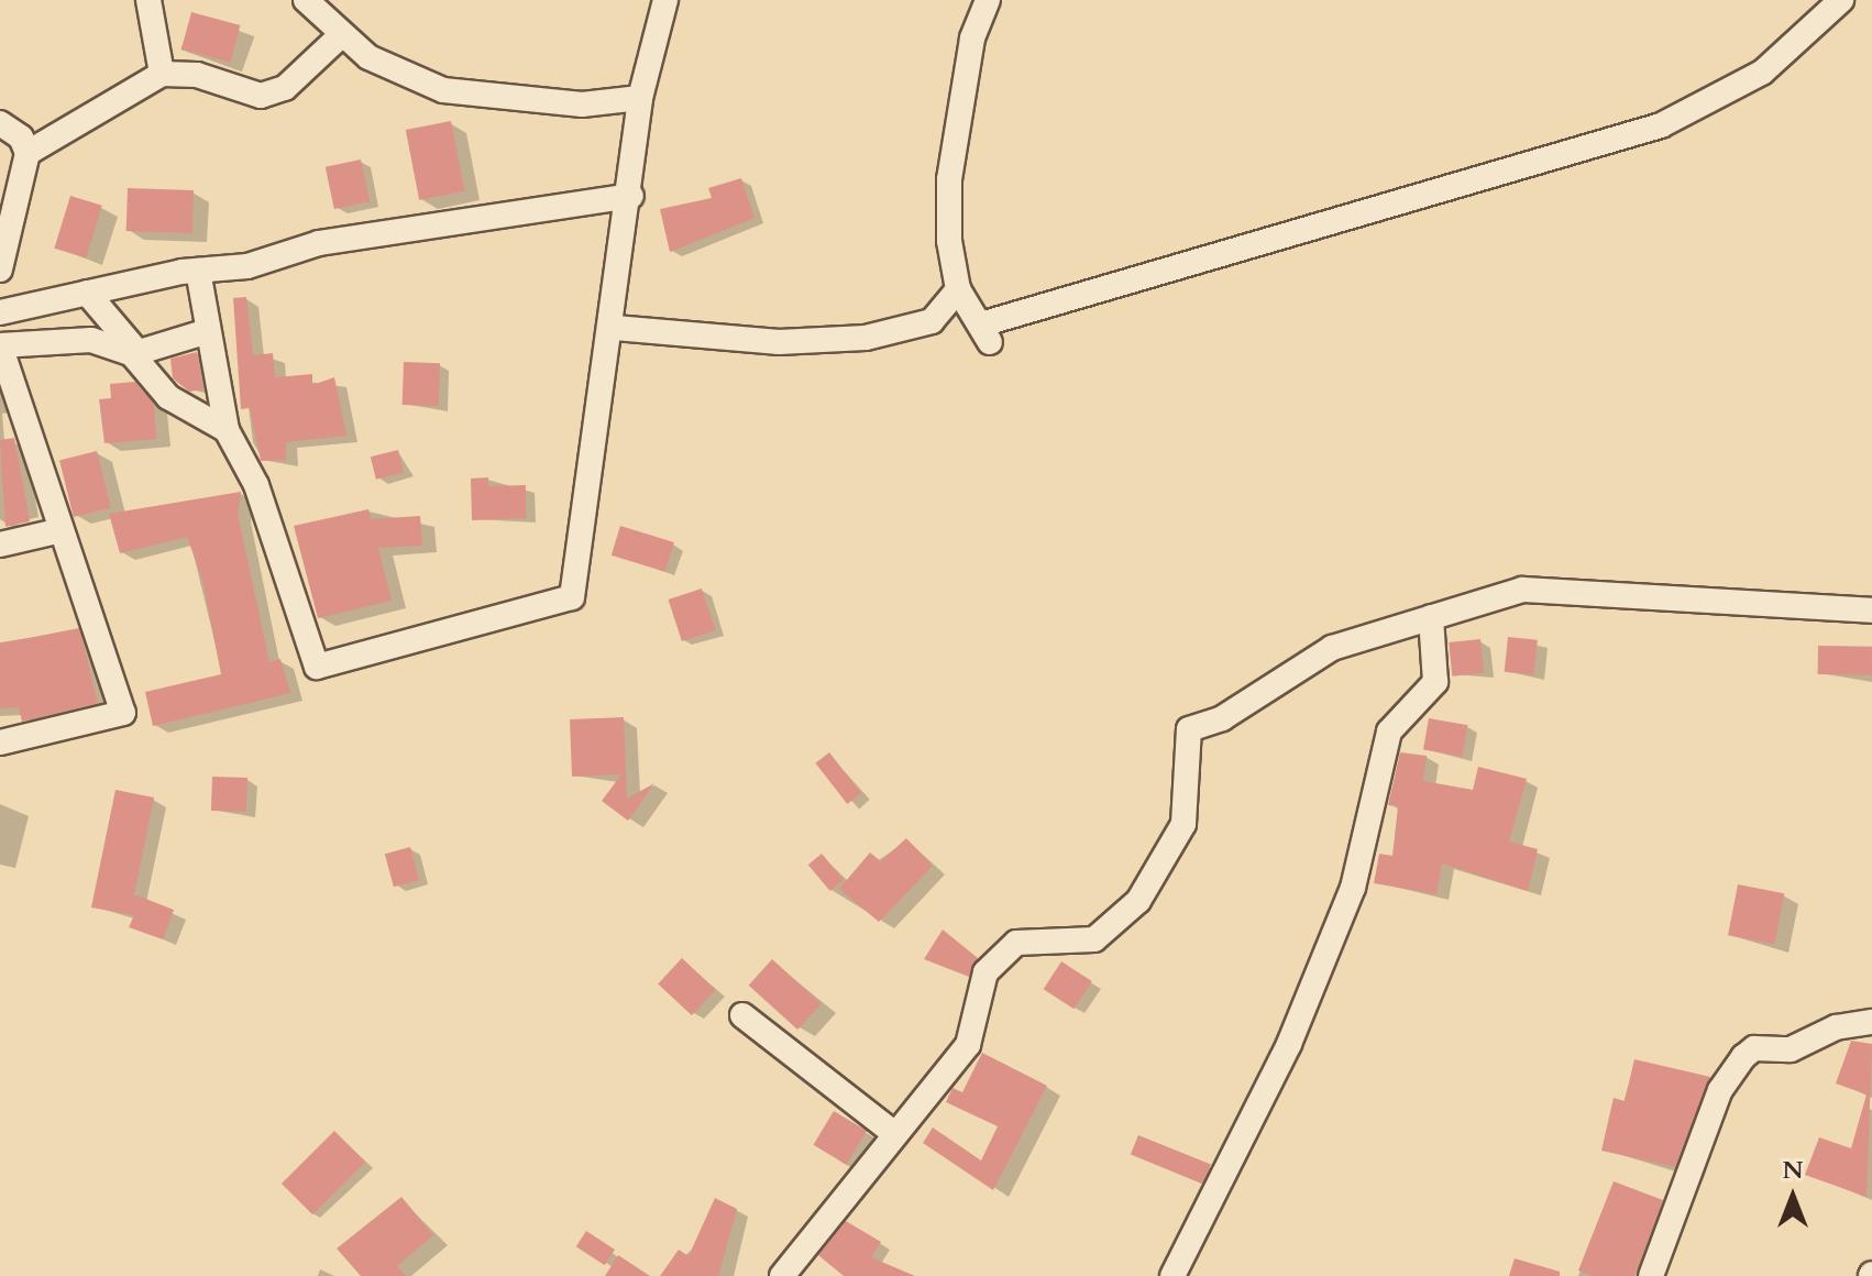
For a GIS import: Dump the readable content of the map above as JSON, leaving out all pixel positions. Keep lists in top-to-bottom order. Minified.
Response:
{"north":"top"}
